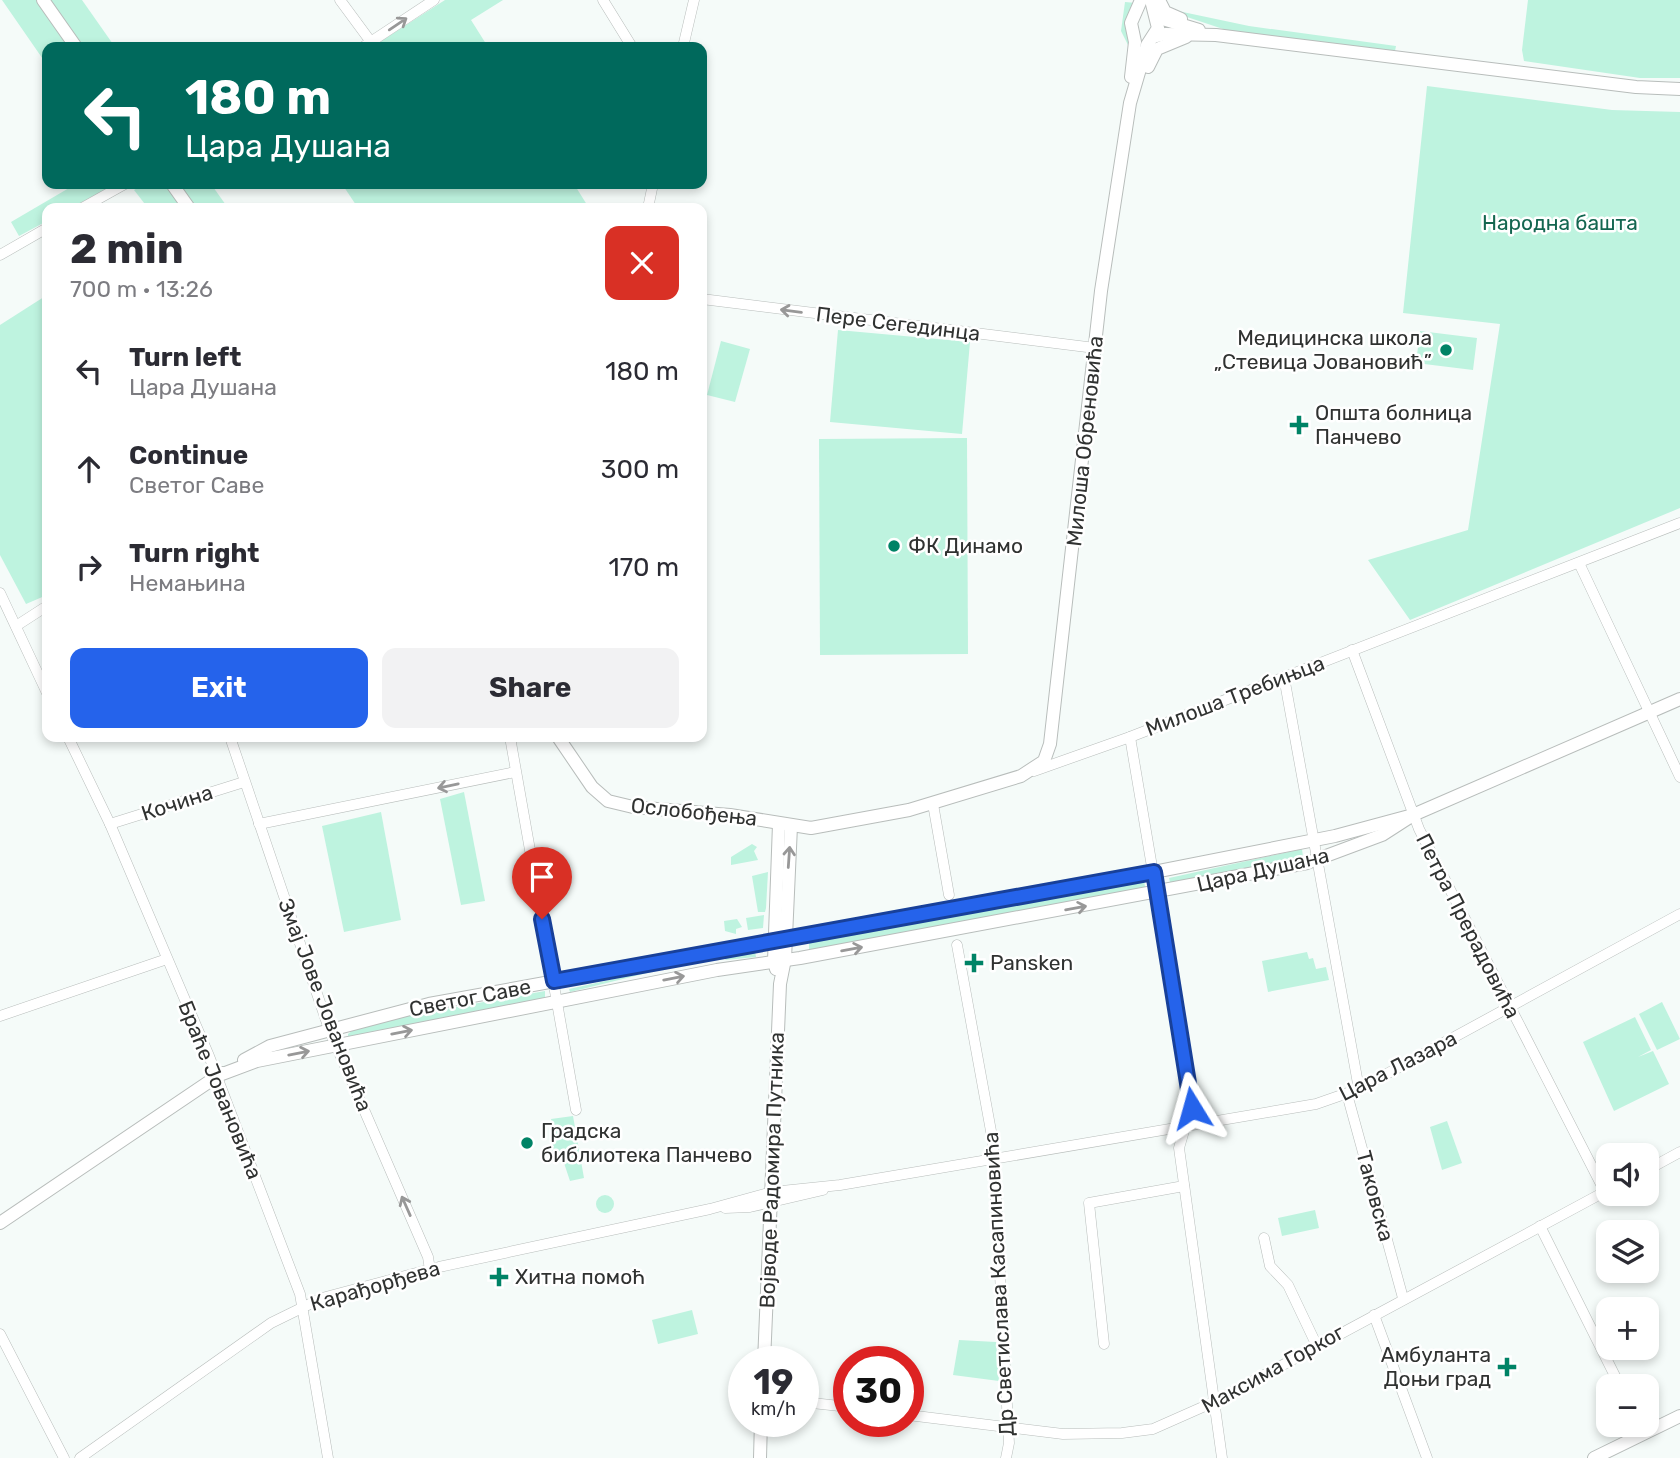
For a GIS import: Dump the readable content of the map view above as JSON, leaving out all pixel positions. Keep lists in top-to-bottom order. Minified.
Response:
{"streets":{"street":["Пере Сегединца","Милоша Обреновића","Милоша Требињца","Кочина","Ослобођења","Цара Душана","Петра Прерадовића","Светог Саве","Змај Јове Јовановића","Цара Лазара","Браће Јовановића","Војводе Радомира Путника","Таковска","Др Светислава Касапиновића","Карађорђева","Максима Горког"]},"crossings":[["Пере Сегединца","Милоша Обреновића"],["Милоша Обреновића","Милоша Требињца"],["Милоша Требињца","Ослобођења"],["Милоша Требињца","Петра Прерадовића"],["Милоша Требињца","Војводе Радомира Путника"],["Кочина","Змај Јове Јовановића"],["Кочина","Браће Јовановића"],["Ослобођења","Војводе Радомира Путника"],["Цара Душана","Петра Прерадовића"],["Цара Душана","Светог Саве"],["Цара Душана","Војводе Радомира Путника"],["Петра Прерадовића","Цара Лазара"],["Светог Саве","Змај Јове Јовановића"],["Светог Саве","Браће Јовановића"],["Светог Саве","Војводе Радомира Путника"],["Змај Јове Јовановића","Карађорђева"],["Цара Лазара","Војводе Радомира Путника"],["Цара Лазара","Таковска"],["Цара Лазара","Др Светислава Касапиновића"],["Цара Лазара","Карађорђева"],["Браће Јовановића","Карађорђева"],["Војводе Радомира Путника","Карађорђева"],["Таковска","Максима Горког"],["Др Светислава Касапиновића","Максима Горког"]],"one_way":["Пере Сегединца","Змај Јове Јовановића"],"parks":["Народна башта"],"places":{"other":["Медицинска школа „Стевица Јовановић”","ФК Динамо","Градска библиотека Панчево"],"health":["Општа болница Панчево","Pansken","Хитна помоћ","Амбуланта Доњи град"]},"page":{"turn":["180 m","Цара Душана"],"heading":["2 min","700 m · 13:26"],"list":[{"name":"Turn left","note":"Цара Душана","value":"180 m"},{"name":"Continue","note":"Светог Саве","value":"300 m"},{"name":"Turn right","note":"Немањина","value":"170 m"}],"buttons":["Exit","Share"],"map_buttons":["+","−"],"speed":"19 km/h","limit":"30"}}
